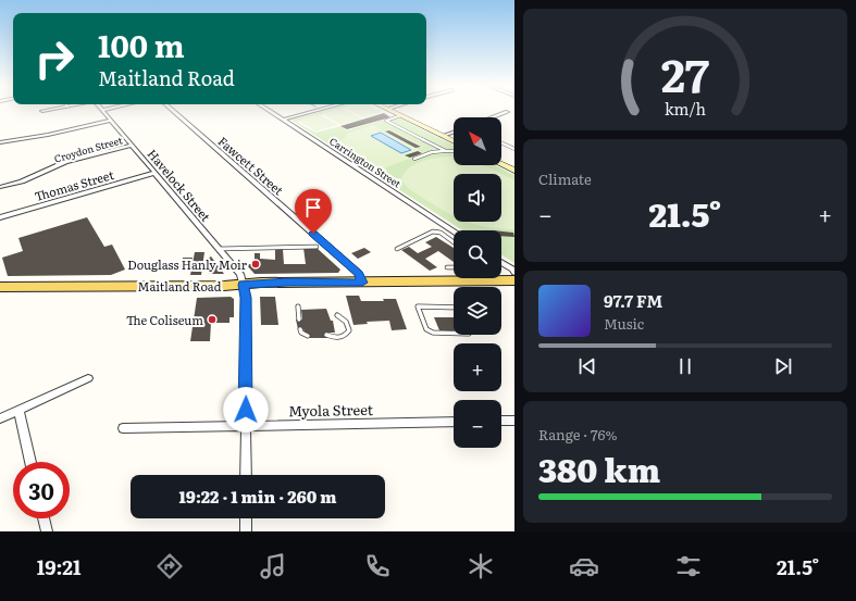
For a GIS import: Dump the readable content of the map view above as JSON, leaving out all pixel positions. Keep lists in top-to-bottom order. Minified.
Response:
{"streets":{"main road":["Maitland Road"],"street":["Croydon Street","Carrington Street","Fawcett Street","Thomas Street","Havelock Street","Myola Street"]},"crossings":[["Croydon Street","Havelock Street"],["Fawcett Street","Maitland Road"],["Thomas Street","Havelock Street"],["Havelock Street","Maitland Road"]],"places":["Douglass Hanly Moir","The Coliseum"],"north":"top left","page":{"turn":["100 m","Maitland Road"],"map_buttons":["+","−"],"tile":["Climate",["Range · 76%","380 km"]],"heat":["−","21.5°","+"],"song":["97.7 FM","Music"],"limit":"30","trip":"19:22 · 1 min · 260 m","tabs":["19:21","21.5°"],"gauge":["27","km/h"]}}
